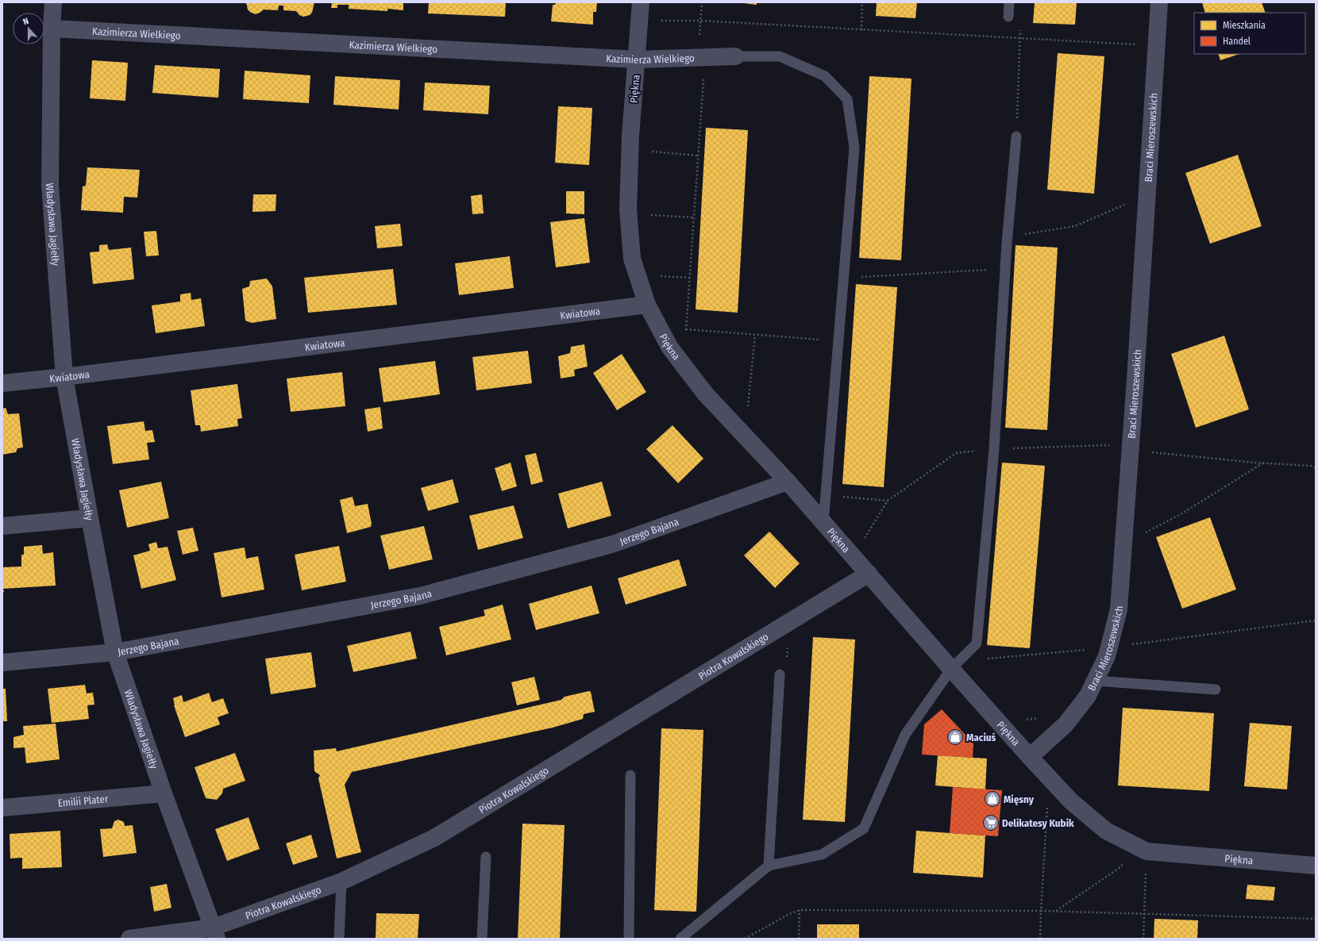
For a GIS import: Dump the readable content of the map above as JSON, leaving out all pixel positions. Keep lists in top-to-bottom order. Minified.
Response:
{"streets":{"street":["Kazimierza Wielkiego","Piękna","Braci Mieroszewskich","Władysława Jagiełły","Kwiatowa","Jerzego Bajana","Piotra Kowalskiego","Emilii Plater"]},"crossings":[["Kazimierza Wielkiego","Piękna"],["Kazimierza Wielkiego","Władysława Jagiełły"],["Piękna","Braci Mieroszewskich"],["Piękna","Kwiatowa"],["Piękna","Jerzego Bajana"],["Piękna","Piotra Kowalskiego"],["Władysława Jagiełły","Kwiatowa"],["Władysława Jagiełły","Jerzego Bajana"],["Władysława Jagiełły","Piotra Kowalskiego"],["Władysława Jagiełły","Emilii Plater"]],"places":{"shop":["Maciuś","Mięsny"],"supermarket":["Delikatesy Kubik"]},"legend":["Mieszkania","Handel"],"north":"top"}
